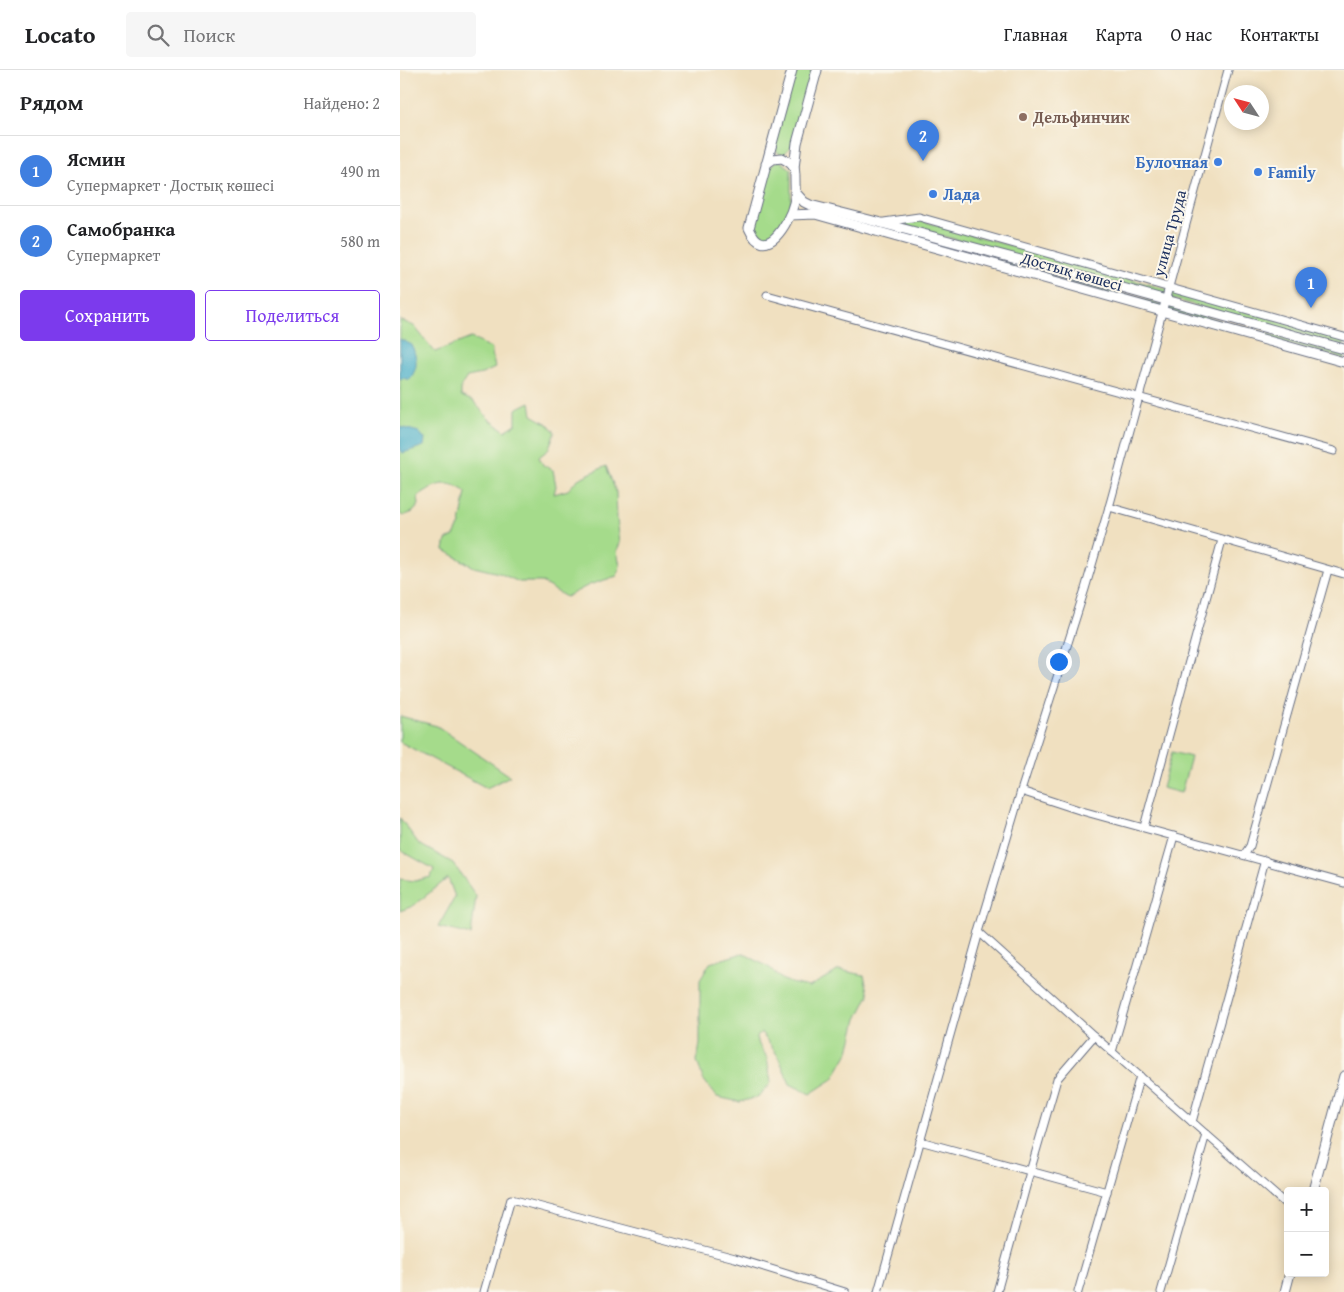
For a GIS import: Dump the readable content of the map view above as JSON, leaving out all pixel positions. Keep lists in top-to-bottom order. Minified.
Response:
{"streets":{"street":["улица Труда","Достық көшесі"]},"crossings":[["улица Труда","Достық көшесі"]],"places":["Дельфинчик","Булочная","Family","Лада"],"north":"top left","page":{"header":"Locato","search":"Поиск","nav":["Главная","Карта","О нас","Контакты"],"heading":["Рядом","Найдено: 2"],"pins":["2","1"],"list":[{"mark":"1","name":"Ясмин","note":"Супермаркет · Достық көшесі","value":"490 m"},{"mark":"2","name":"Самобранка","note":"Супермаркет","value":"580 m"}],"buttons":["Сохранить","Поделиться"],"map_buttons":["+","−"]}}
